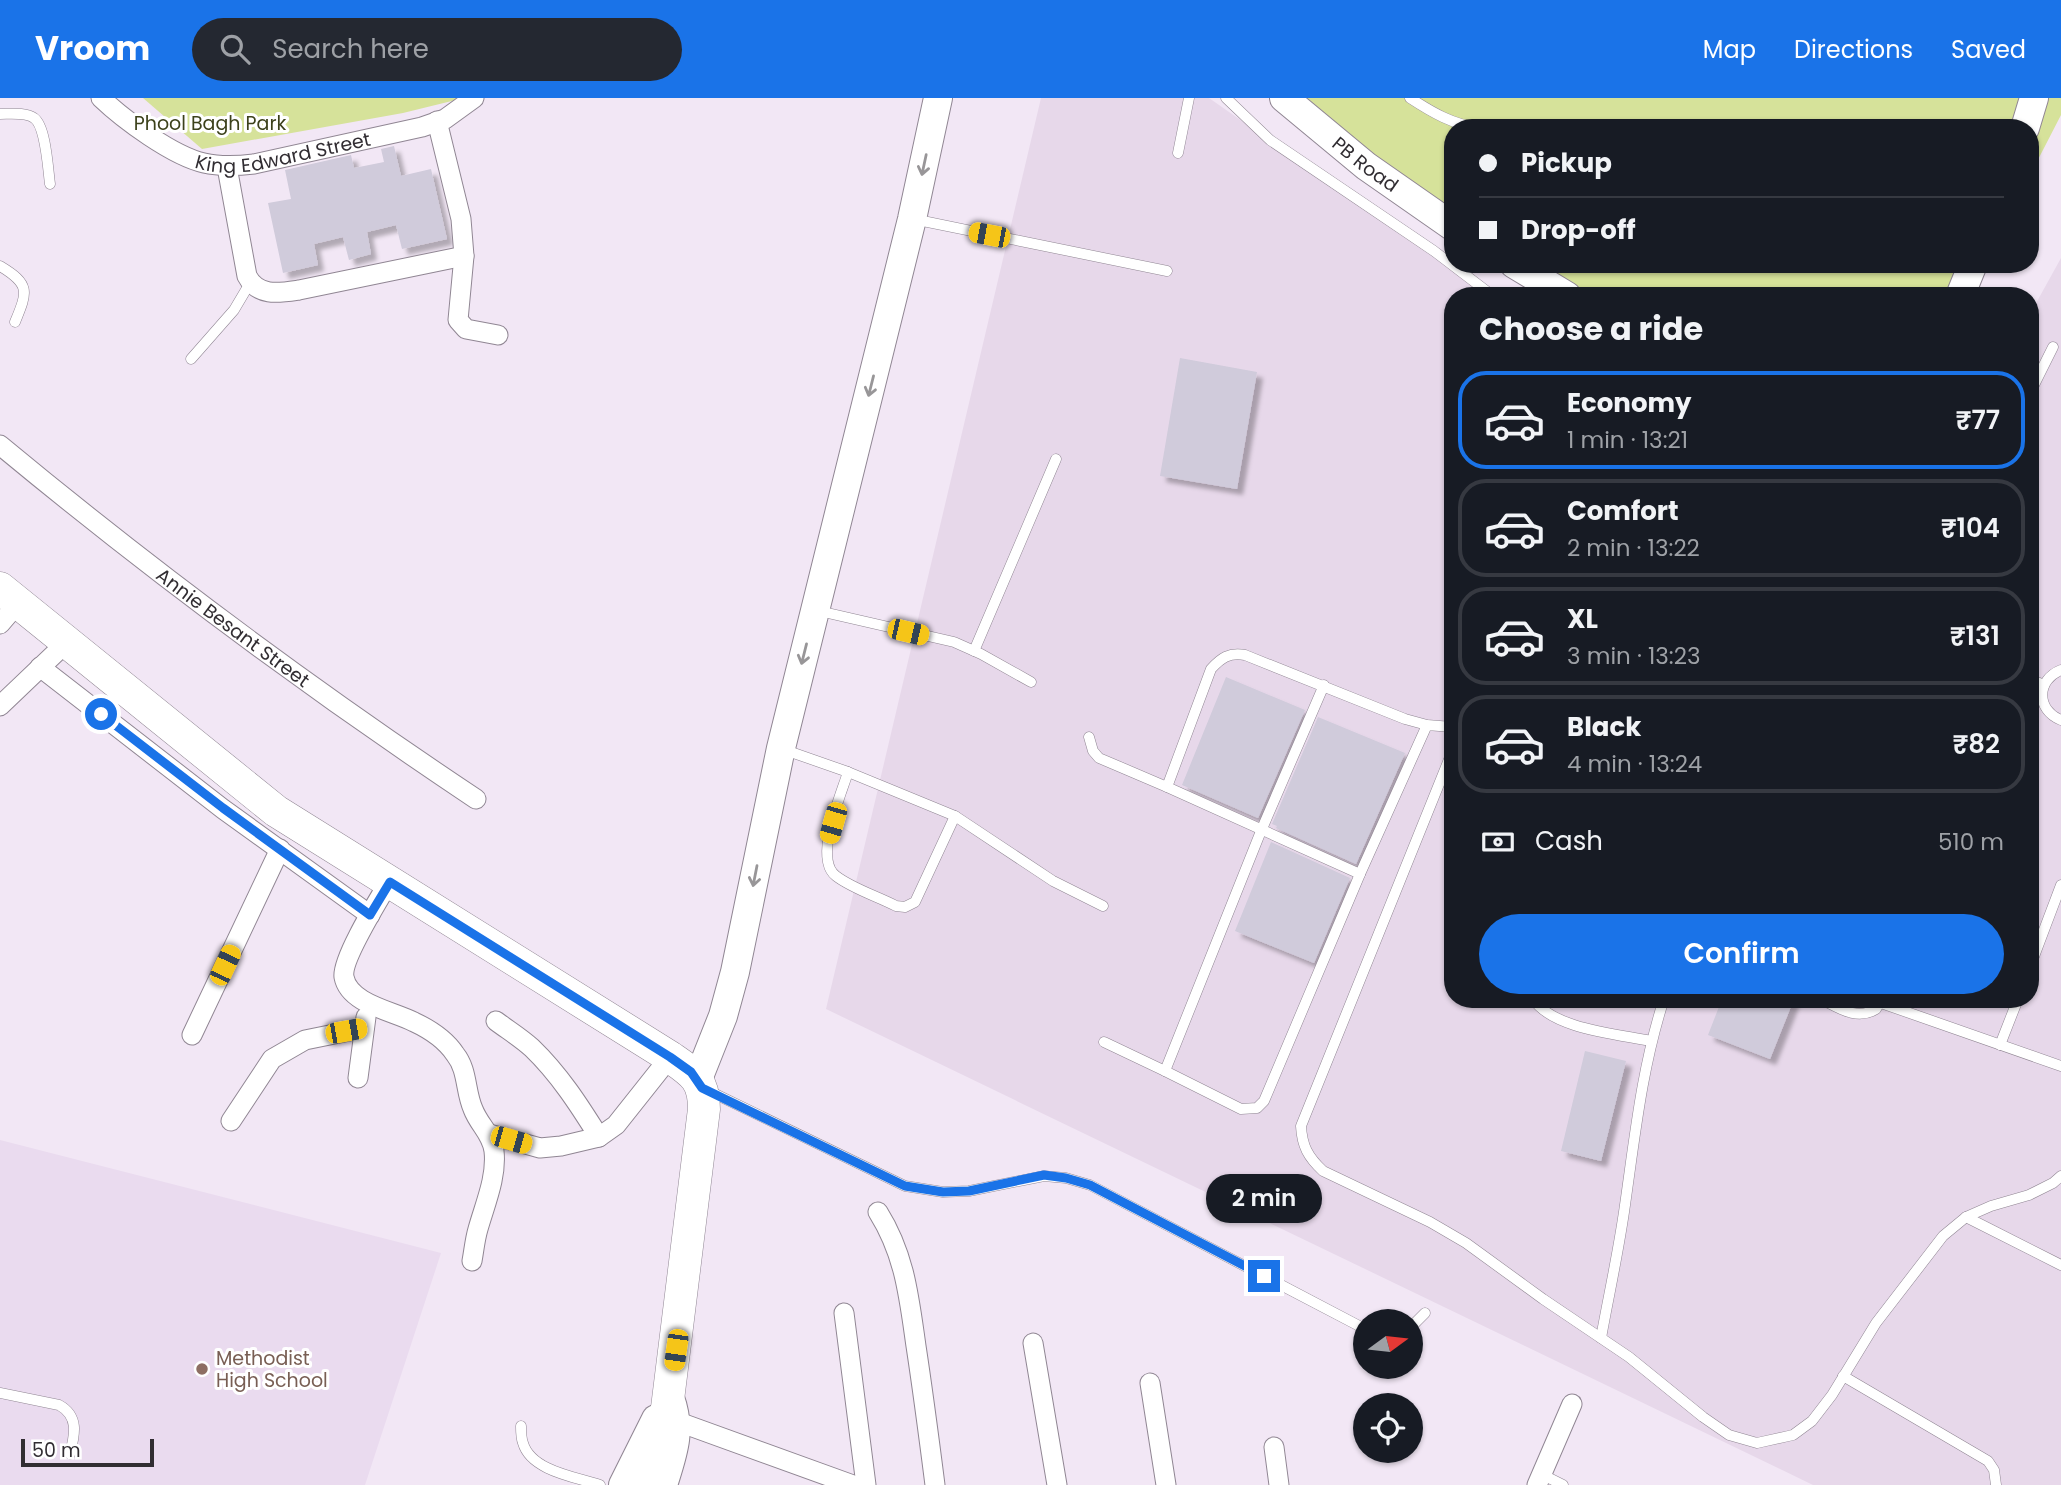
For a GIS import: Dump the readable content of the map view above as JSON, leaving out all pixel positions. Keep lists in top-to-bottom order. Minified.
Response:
{"streets":{"street":["King Edward Street","PB Road","Annie Besant Street"]},"parks":["Phool Bagh Park"],"places":["Methodist High School"],"scale_bar":"50 m","north":"right","page":{"header":"Vroom","search":"Search here","nav":["Map","Directions","Saved"],"banner":["Pickup","Drop-off"],"heading":"Choose a ride","list":[{"name":"Economy","note":"1 min · 13:21","value":"₹77"},{"name":"Comfort","note":"2 min · 13:22","value":"₹104"},{"name":"XL","note":"3 min · 13:23","value":"₹131"},{"name":"Black","note":"4 min · 13:24","value":"₹82"}],"pay":["Cash","510 m"],"buttons":"Confirm","bubble":"2 min","scale":"50 m"}}
